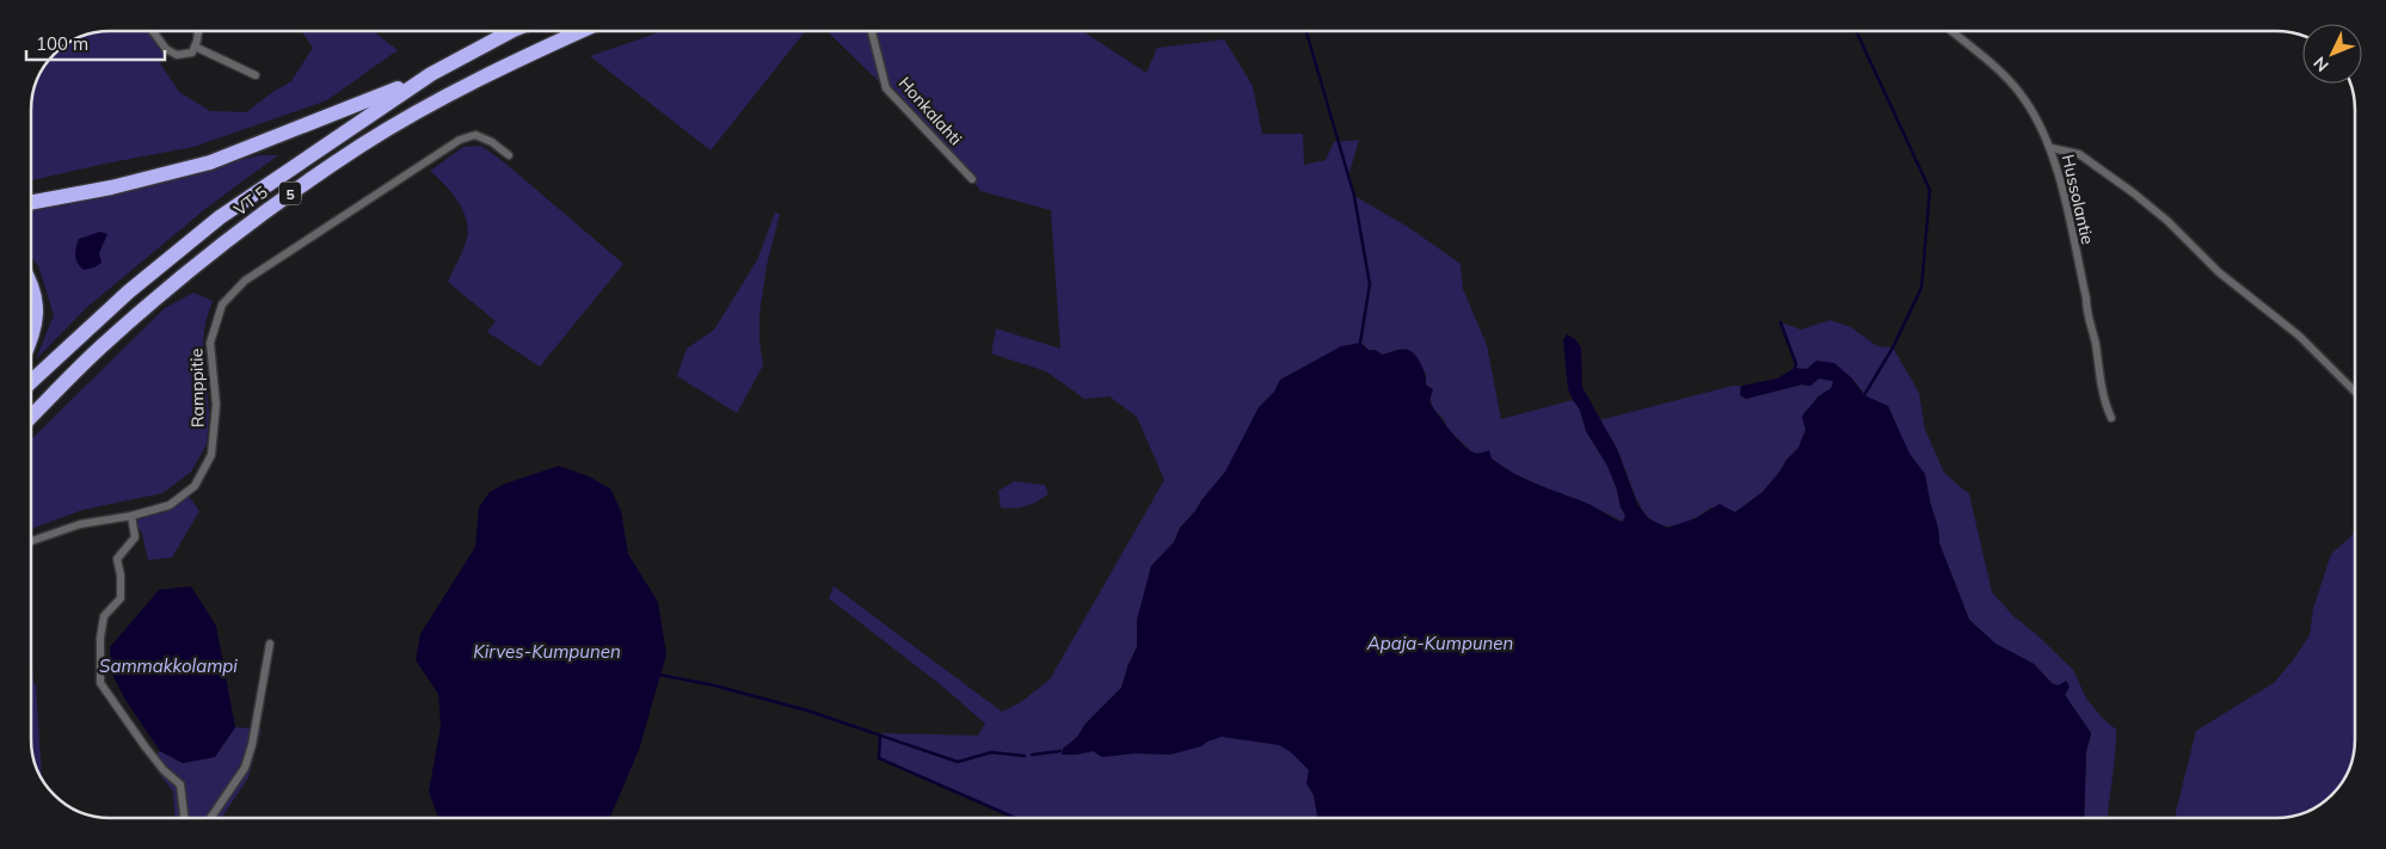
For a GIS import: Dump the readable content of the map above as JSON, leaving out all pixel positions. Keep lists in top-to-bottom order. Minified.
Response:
{"streets":{"highway":["5","VT 5"],"street":["Honkalahti","Hussolantie","Ramppitie"]},"water":["Apaja-Kumpunen","Kirves-Kumpunen","Sammakkolampi"],"scale_bar":"100 m","north":"bottom left"}
